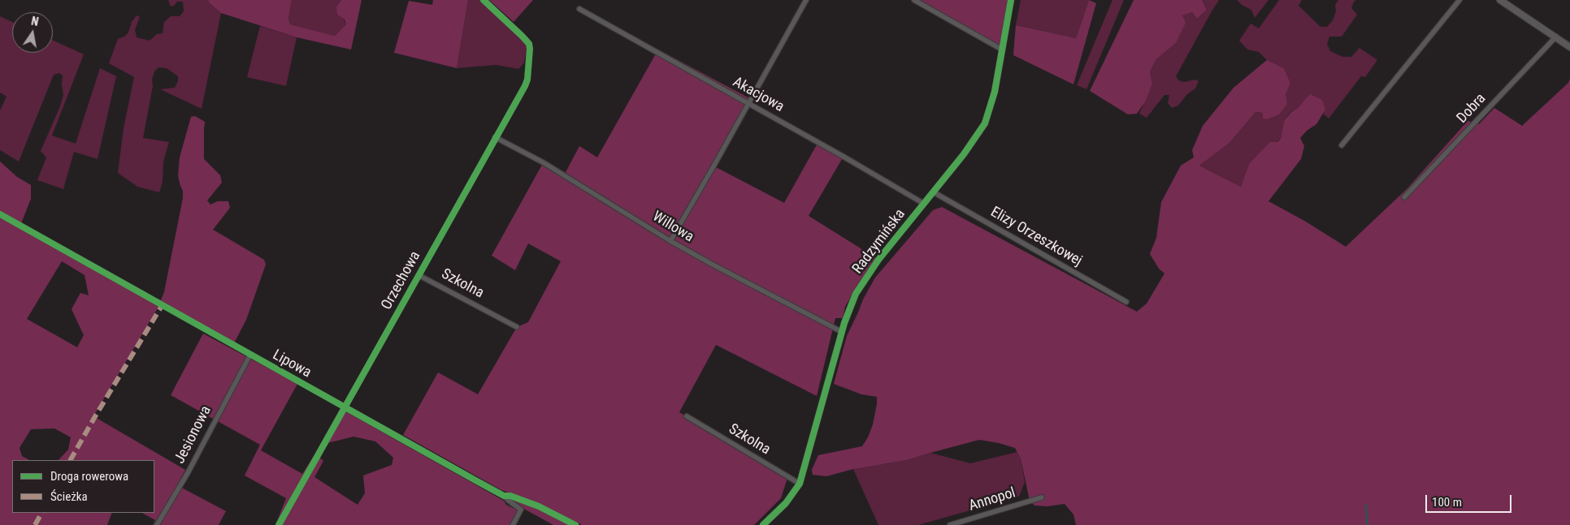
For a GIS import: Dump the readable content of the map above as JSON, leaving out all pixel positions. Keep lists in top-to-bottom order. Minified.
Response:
{"streets":{"street":["Akacjowa","Dobra","Willowa","Elizy Orzeszkowej","Radzymińska","Orzechowa","Szkolna","Lipowa","Jesionowa","Annopol"]},"crossings":[["Akacjowa","Radzymińska"],["Willowa","Radzymińska"],["Willowa","Orzechowa"],["Elizy Orzeszkowej","Radzymińska"],["Radzymińska","Szkolna"],["Orzechowa","Szkolna"],["Orzechowa","Lipowa"],["Lipowa","Jesionowa"]],"legend":["Droga rowerowa","Ścieżka"],"scale_bar":"100 m","north":"top"}
